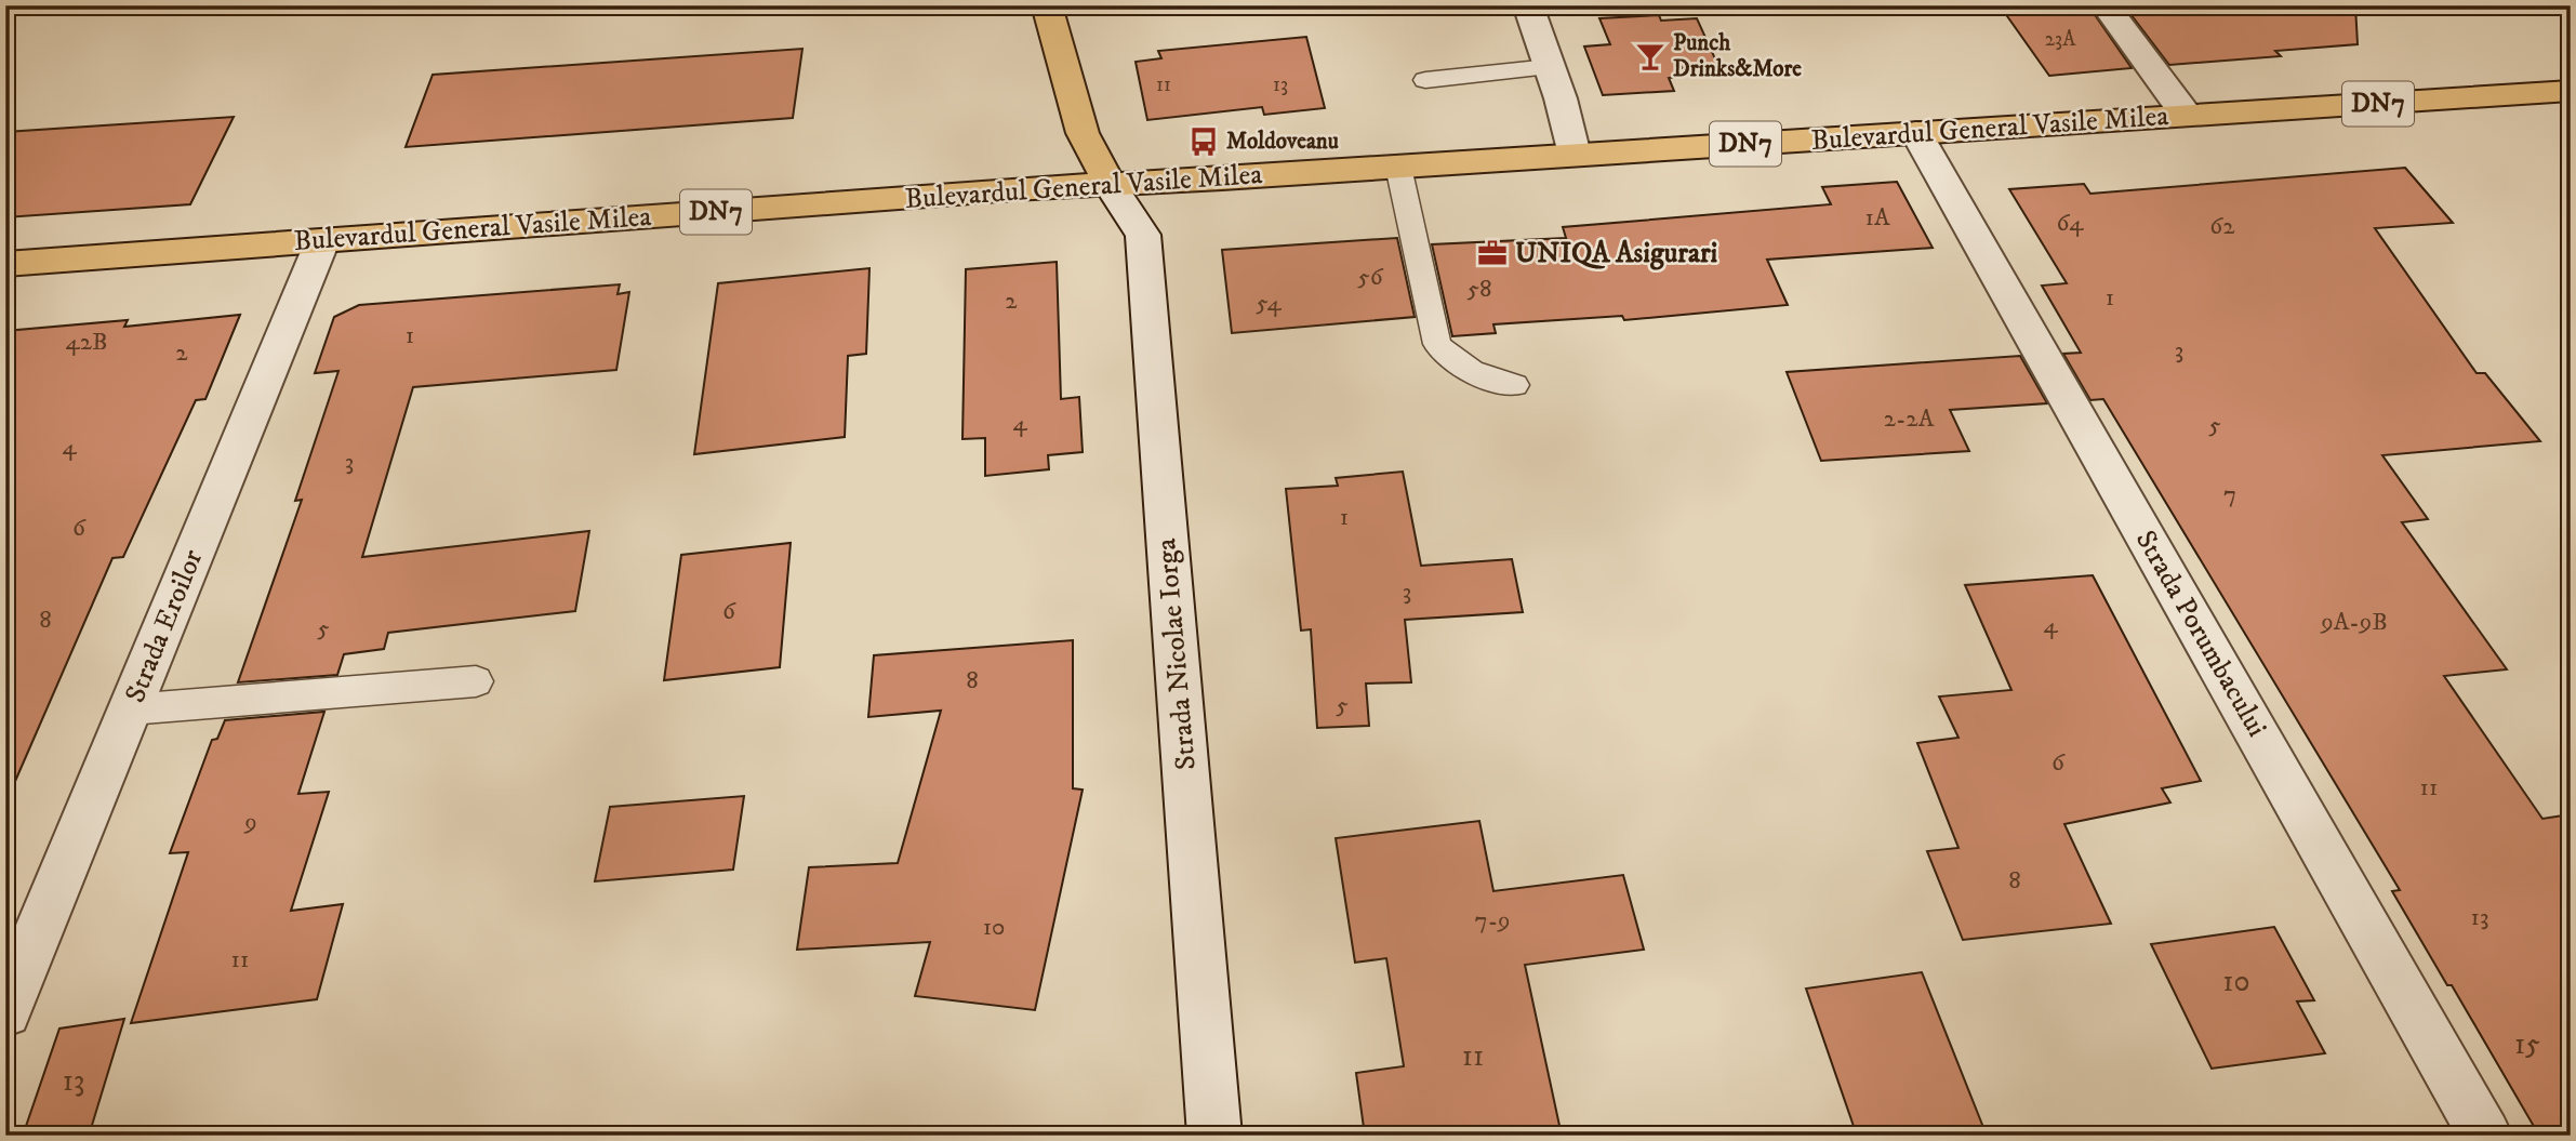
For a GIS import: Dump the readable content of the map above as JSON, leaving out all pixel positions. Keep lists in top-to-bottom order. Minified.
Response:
{"streets":{"main road":["DN7","Bulevardul General Vasile Milea"],"street":["Strada Eroilor","Strada Porumbacului","Strada Nicolae Iorga"]},"crossings":[["Bulevardul General Vasile Milea","Strada Eroilor"],["Bulevardul General Vasile Milea","Strada Porumbacului"],["Bulevardul General Vasile Milea","Strada Nicolae Iorga"]],"places":{"bar":["Punch Drinks&More"],"bus stop":["Moldoveanu"],"office":["UNIQA Asigurari"]},"house_numbers":["23A","11","13","1A","64","62","56","58","1","2","54","1","42B","3","2","2-2A","4","5","4","3","7","1","6","3","6","8","9A-9B","4","5","8","5","6","11","9","8","13","7-9","10","11","10","15","11","13"]}
